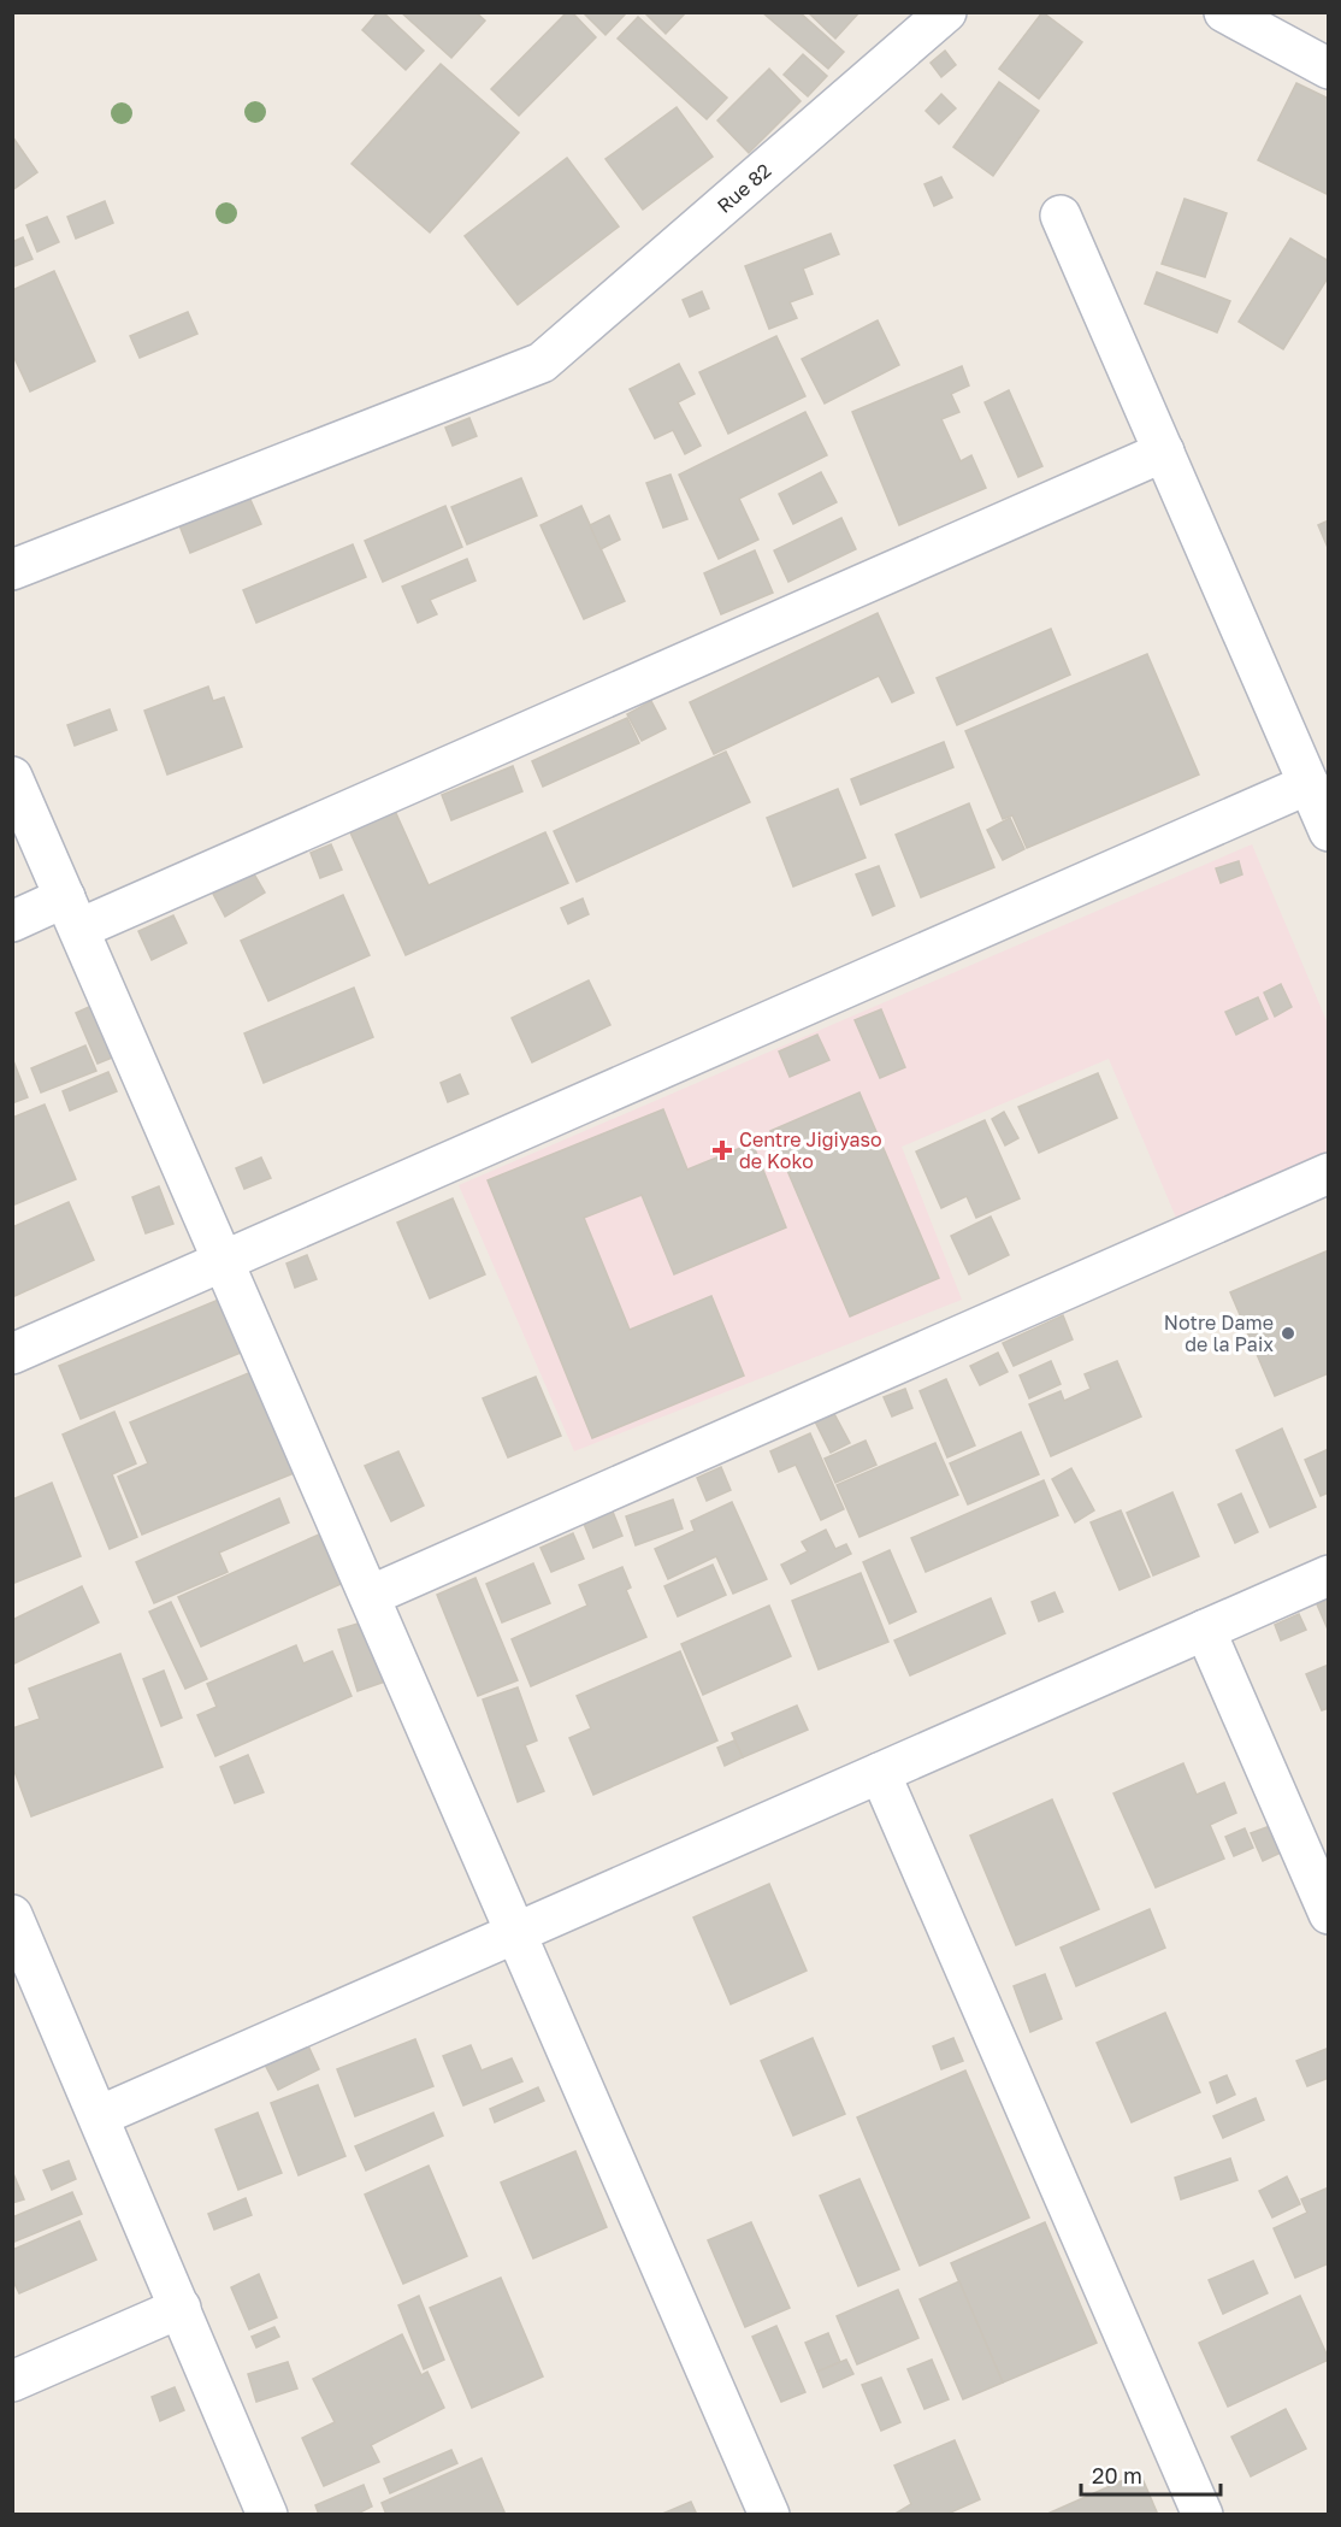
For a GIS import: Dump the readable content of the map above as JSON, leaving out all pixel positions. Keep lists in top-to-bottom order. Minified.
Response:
{"streets":{"street":["Rue 82"]},"places":{"health":["Centre Jigiyaso de Koko"],"other":["Notre Dame de la Paix"]},"scale_bar":"20 m"}
